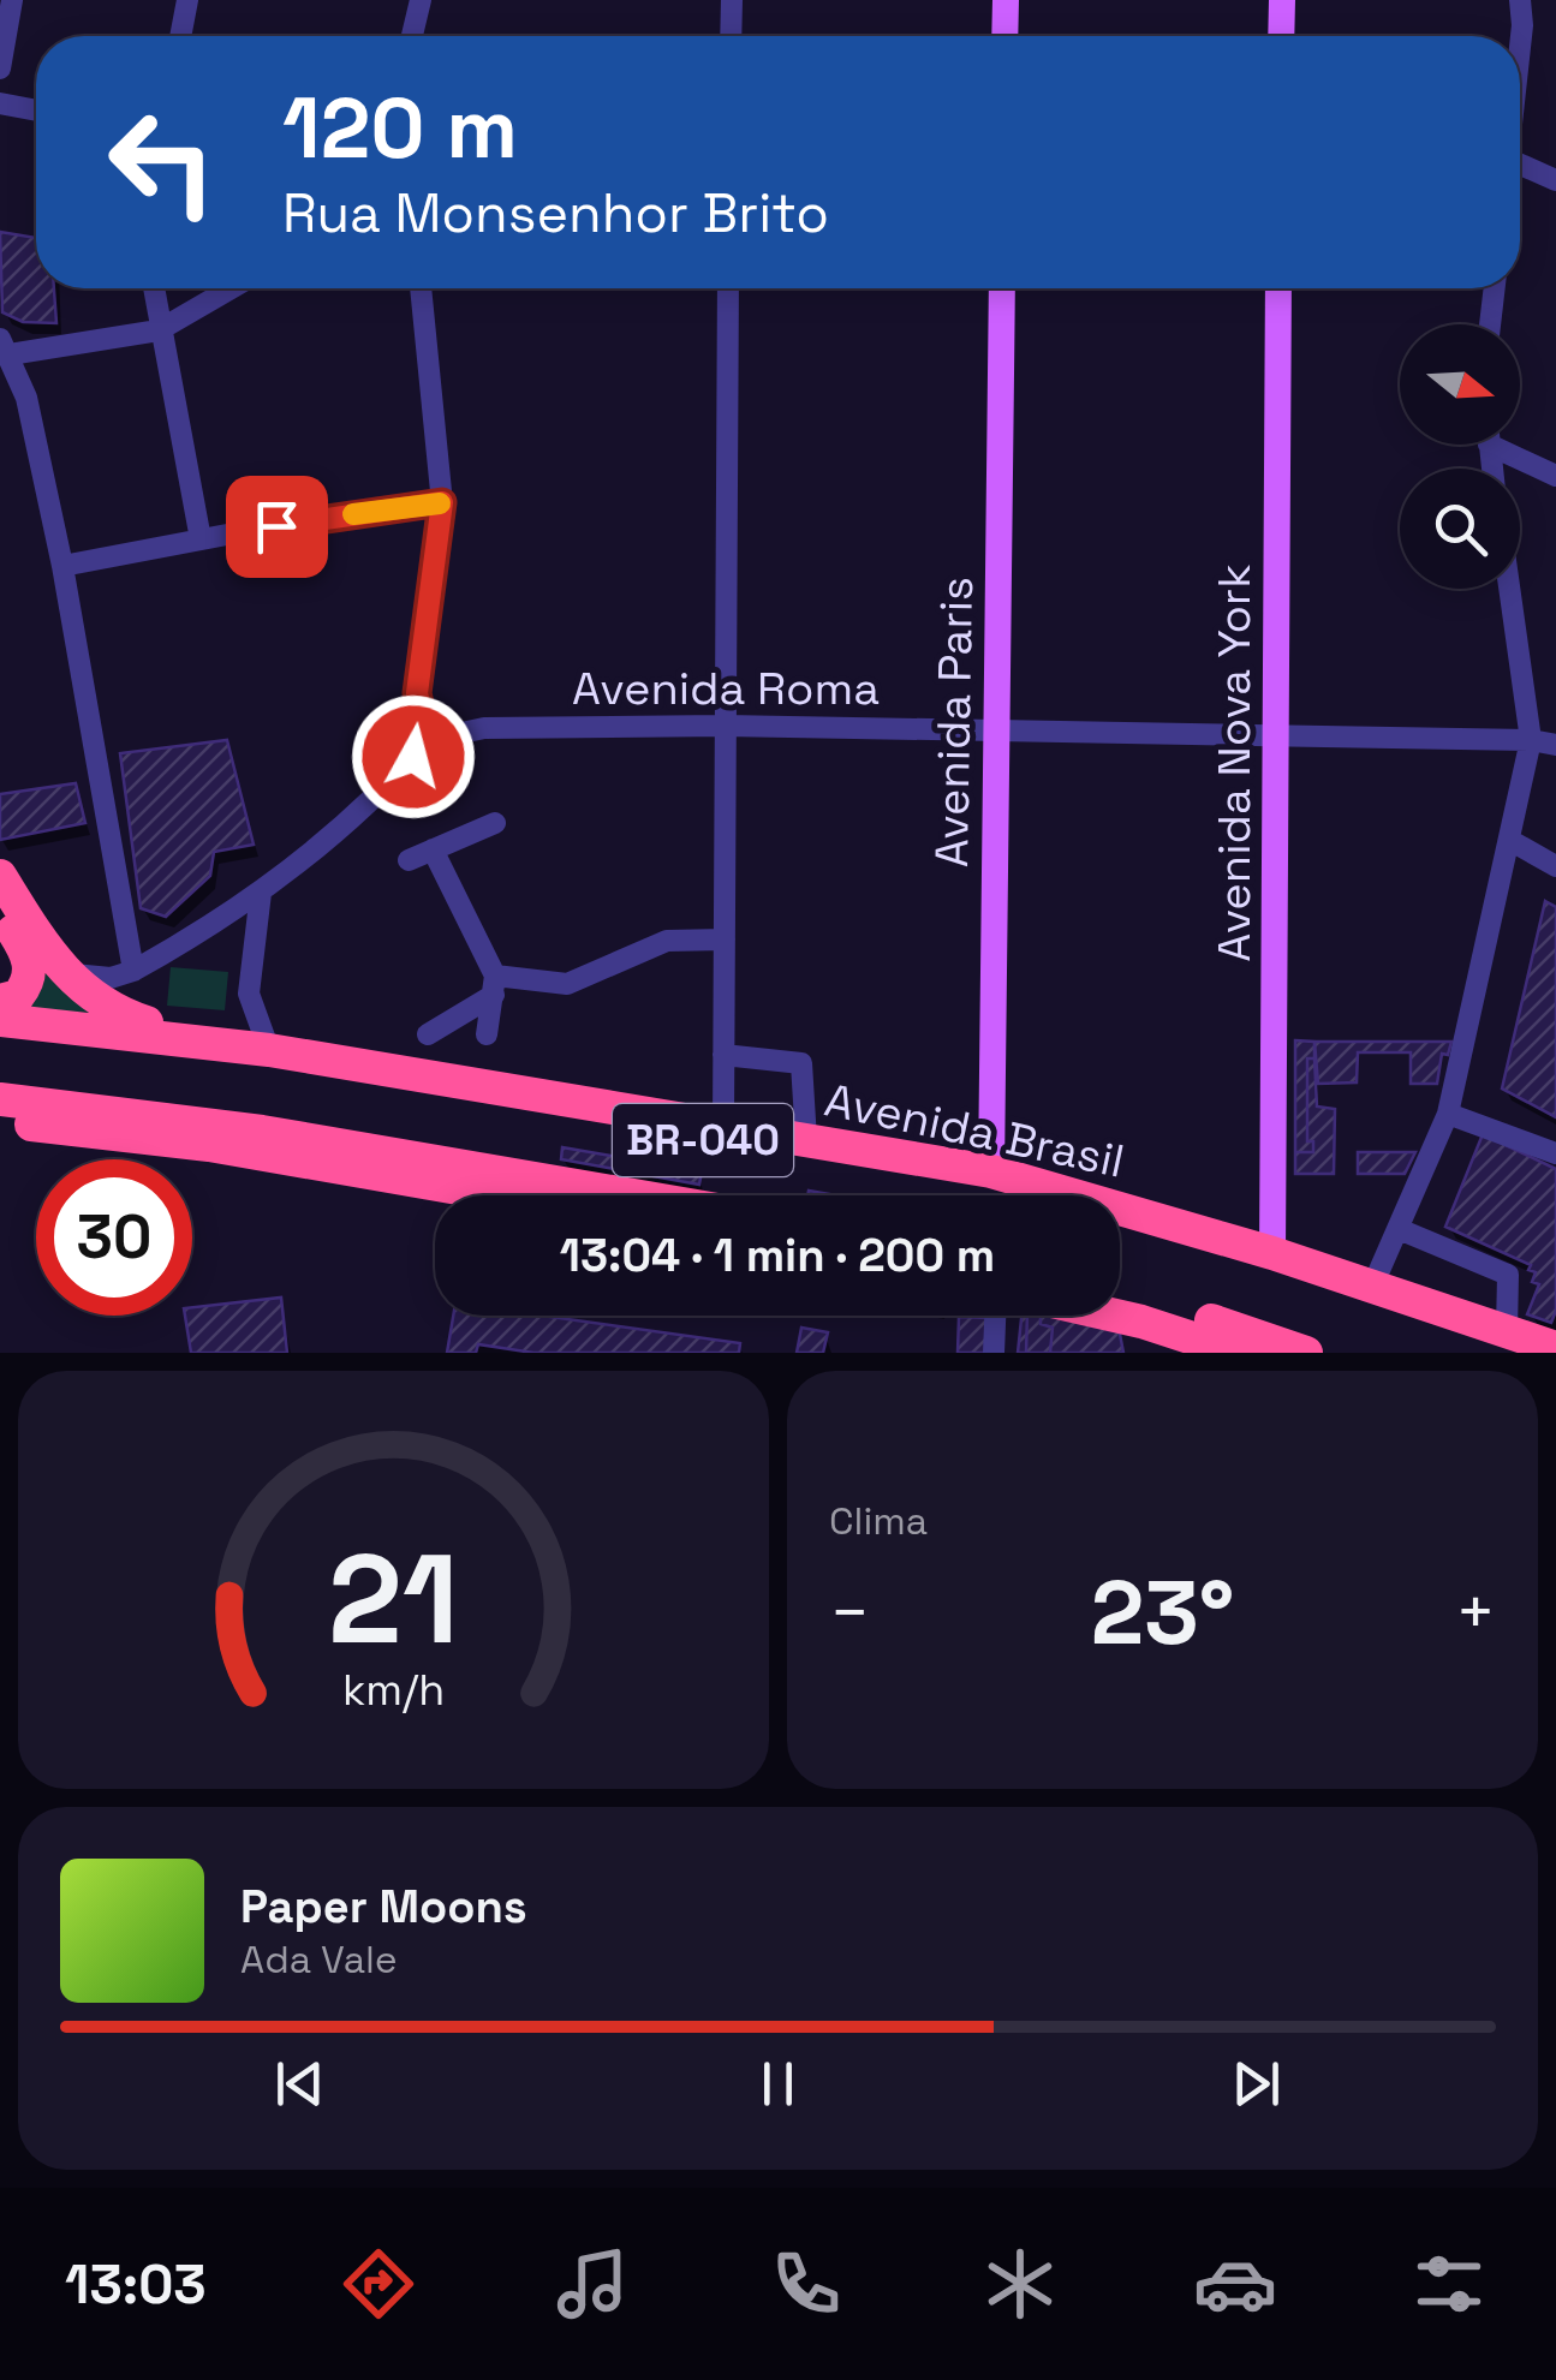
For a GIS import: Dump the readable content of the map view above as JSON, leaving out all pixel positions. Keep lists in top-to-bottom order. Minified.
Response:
{"streets":{"highway":["Avenida Brasil","BR-040"],"main road":["Avenida Paris","Avenida Nova York"],"street":["Avenida Roma"]},"crossings":[["Avenida Roma","Avenida Paris"],["Avenida Roma","Avenida Nova York"],["Avenida Paris","Avenida Brasil"],["Avenida Nova York","Avenida Brasil"]],"north":"right","page":{"turn":["120 m","Rua Monsenhor Brito"],"limit":"30","trip":"13:04 · 1 min · 200 m","tile":"Clima","heat":["−","23°","+"],"song":["Paper Moons","Ada Vale"],"tabs":"13:03","gauge":["21","km/h"]}}
